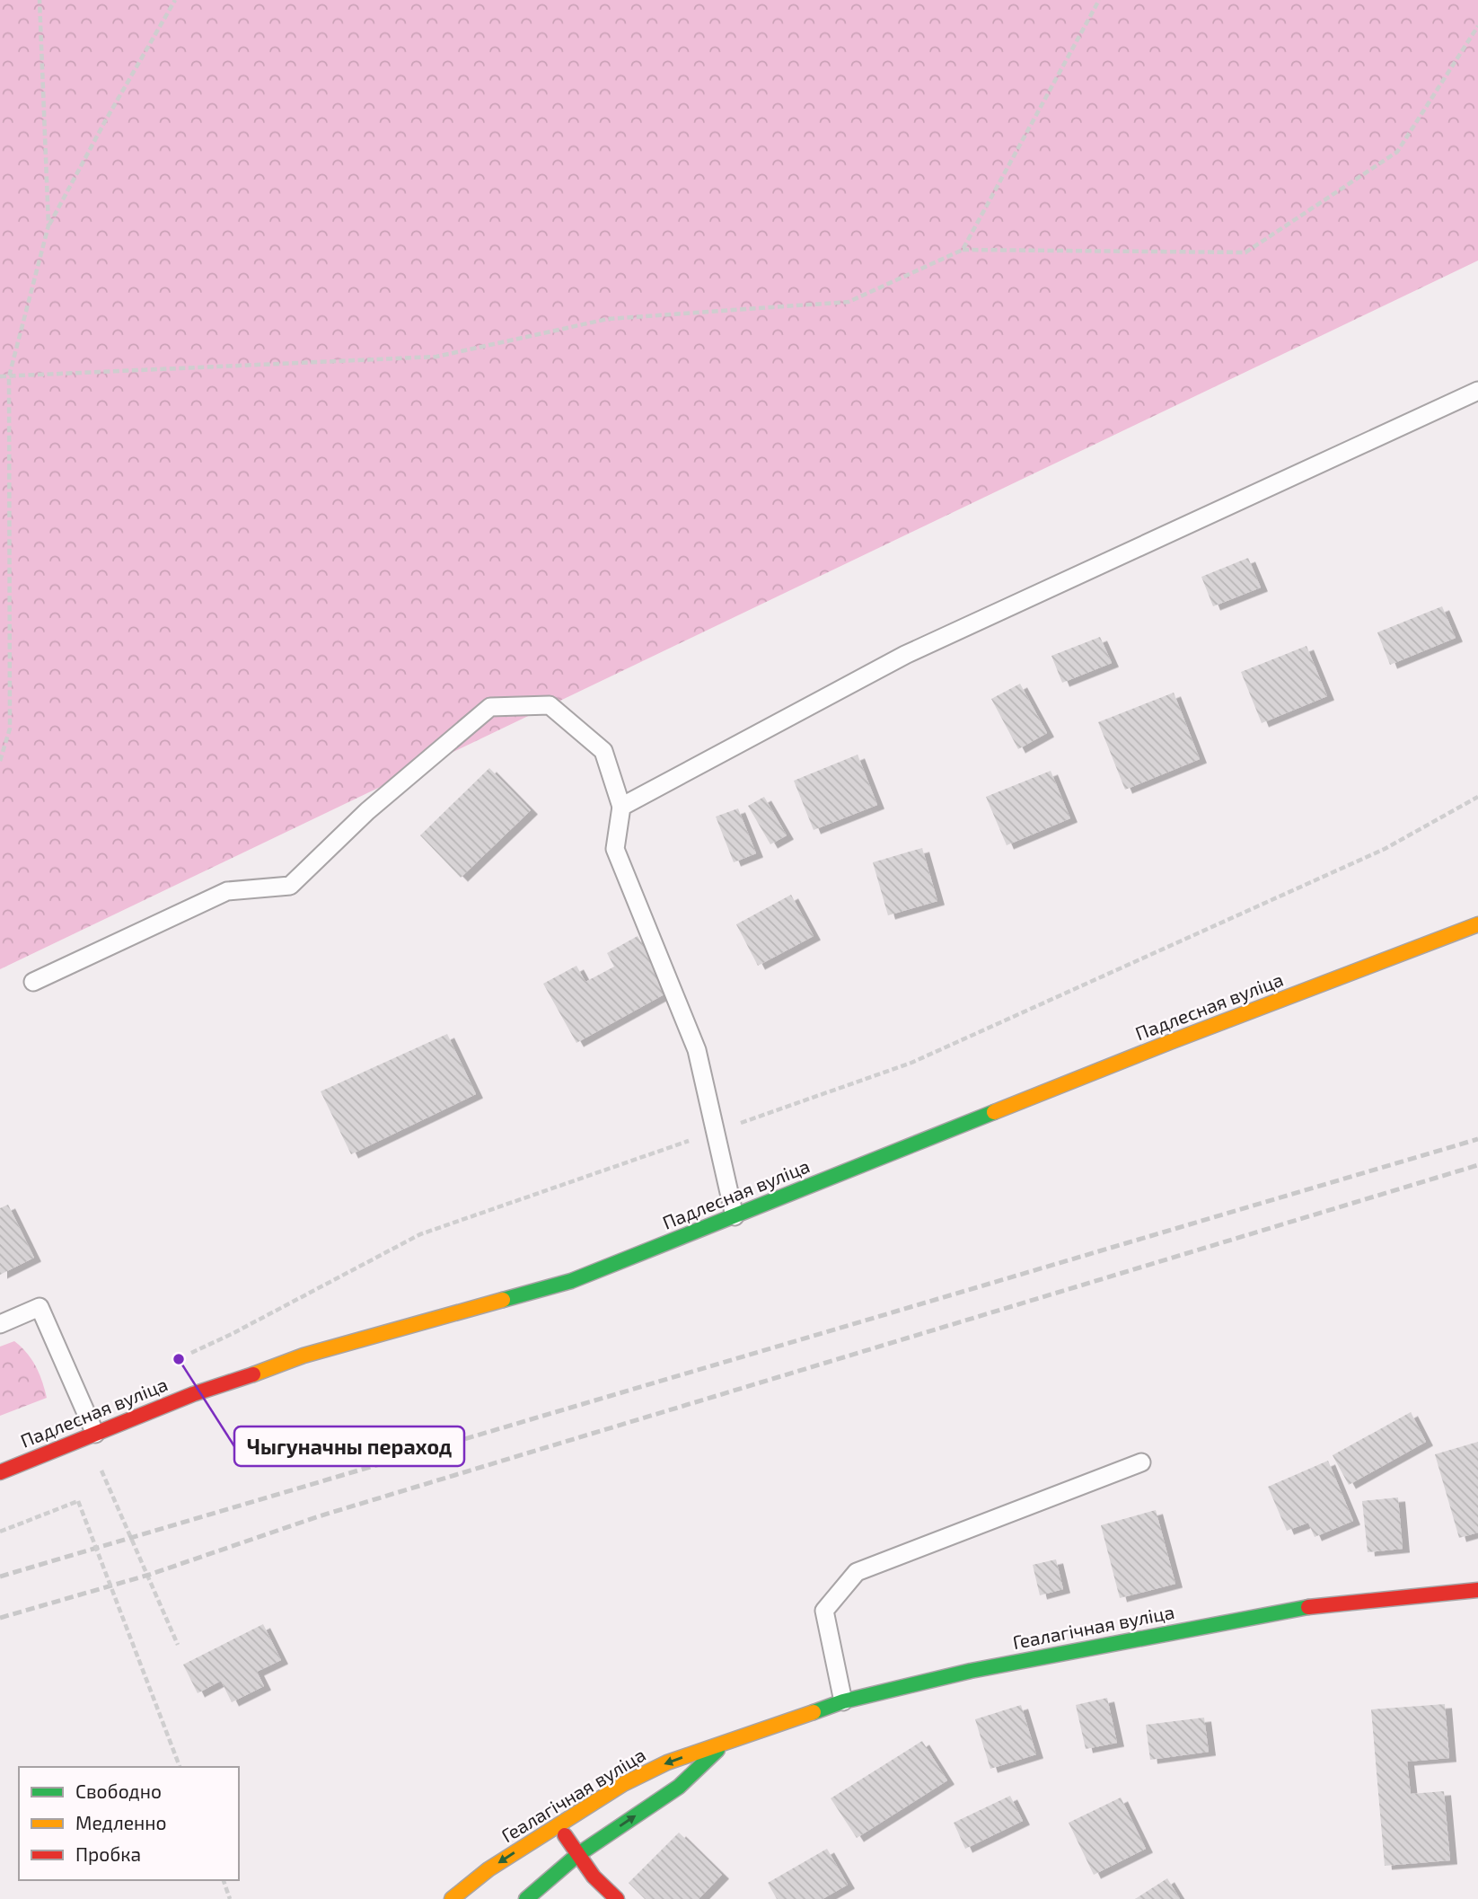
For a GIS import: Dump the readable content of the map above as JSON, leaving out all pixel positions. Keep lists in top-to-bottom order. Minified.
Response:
{"streets":{"street":["Падлесная вуліца","Геалагічная вуліца"]},"places":["Чыгуначны пераход"],"legend":["Свободно","Медленно","Пробка"]}
